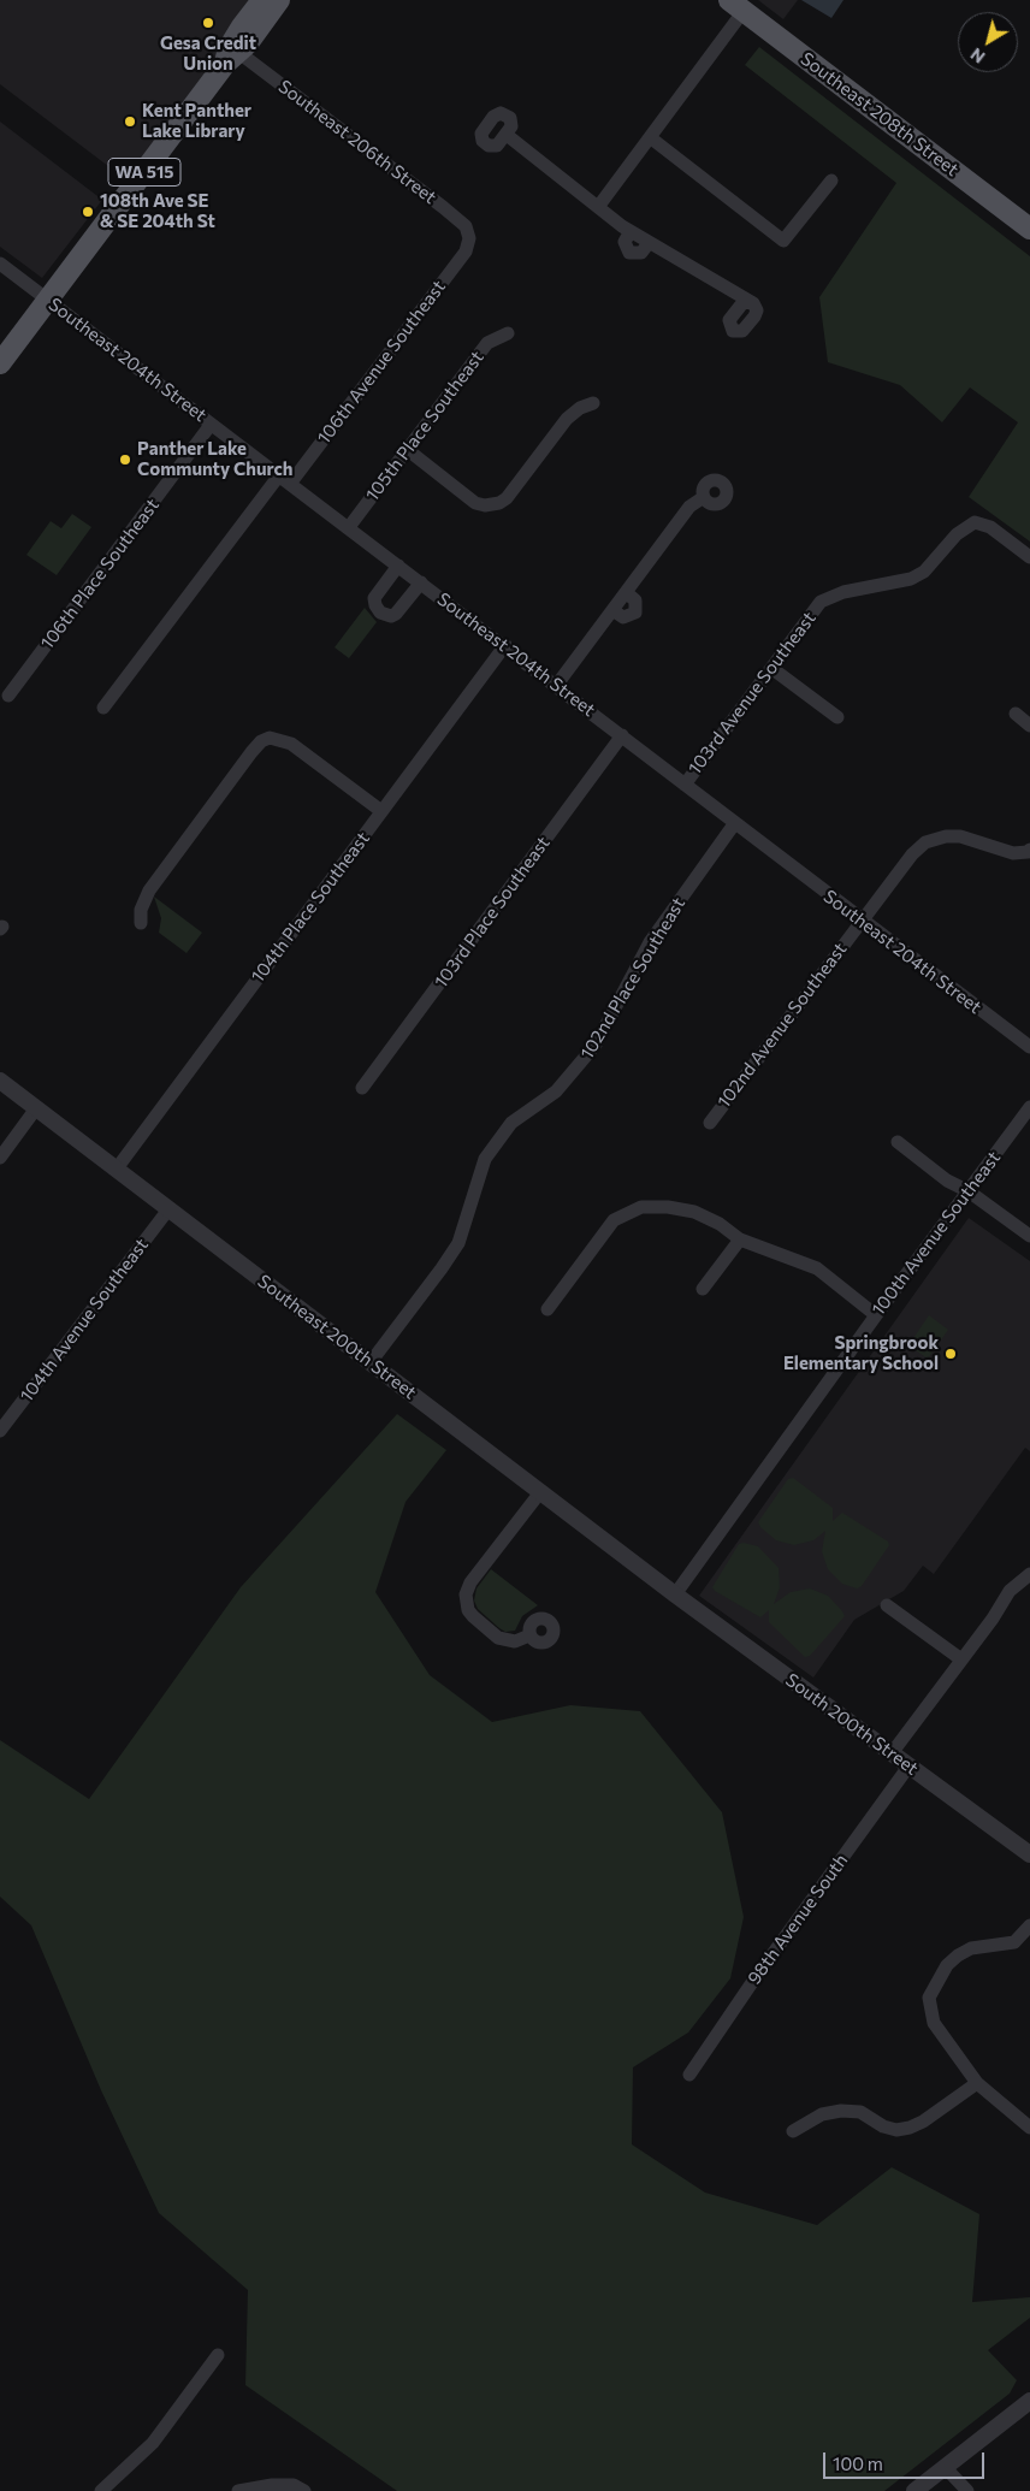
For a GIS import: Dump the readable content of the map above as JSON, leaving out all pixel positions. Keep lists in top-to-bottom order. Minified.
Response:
{"streets":{"main road":["Southeast 208th Street","WA 515"],"street":["Southeast 206th Street","Southeast 204th Street","106th Avenue Southeast","105th Place Southeast","106th Place Southeast","103rd Avenue Southeast","104th Place Southeast","103rd Place Southeast","102nd Place Southeast","102nd Avenue Southeast","100th Avenue Southeast","104th Avenue Southeast","Southeast 200th Street","South 200th Street","98th Avenue South"]},"crossings":[["Southeast 206th Street","WA 515"],["Southeast 206th Street","106th Avenue Southeast"],["WA 515","Southeast 204th Street"],["Southeast 204th Street","106th Avenue Southeast"],["Southeast 204th Street","105th Place Southeast"],["Southeast 204th Street","106th Place Southeast"],["Southeast 204th Street","103rd Avenue Southeast"],["Southeast 204th Street","104th Place Southeast"],["Southeast 204th Street","103rd Place Southeast"],["Southeast 204th Street","102nd Place Southeast"],["Southeast 204th Street","102nd Avenue Southeast"],["104th Place Southeast","Southeast 200th Street"],["102nd Place Southeast","Southeast 200th Street"],["100th Avenue Southeast","Southeast 200th Street"],["100th Avenue Southeast","South 200th Street"],["104th Avenue Southeast","Southeast 200th Street"],["Southeast 200th Street","South 200th Street"],["South 200th Street","98th Avenue South"]],"places":["Gesa Credit Union","Kent Panther Lake Library","108th Ave SE & SE 204th St","Panther Lake Communty Church","Springbrook Elementary School"],"scale_bar":"100 m","north":"bottom left"}
